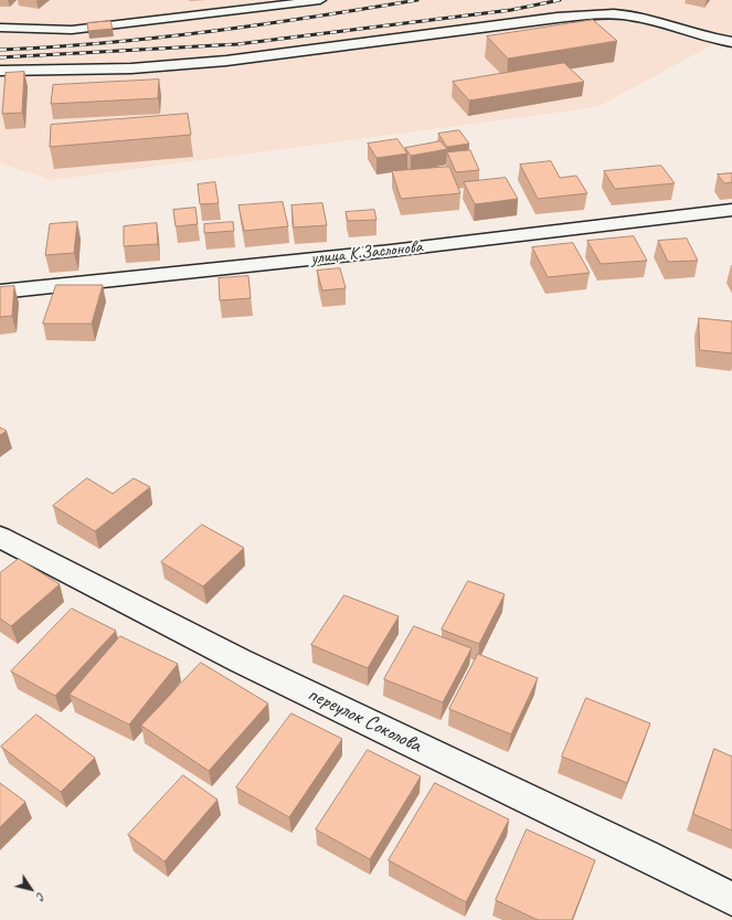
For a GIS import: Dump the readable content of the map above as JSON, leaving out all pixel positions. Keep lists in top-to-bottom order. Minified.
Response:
{"streets":{"street":["улица К.Заслонова","переулок Соколова"]},"north":"bottom right"}
